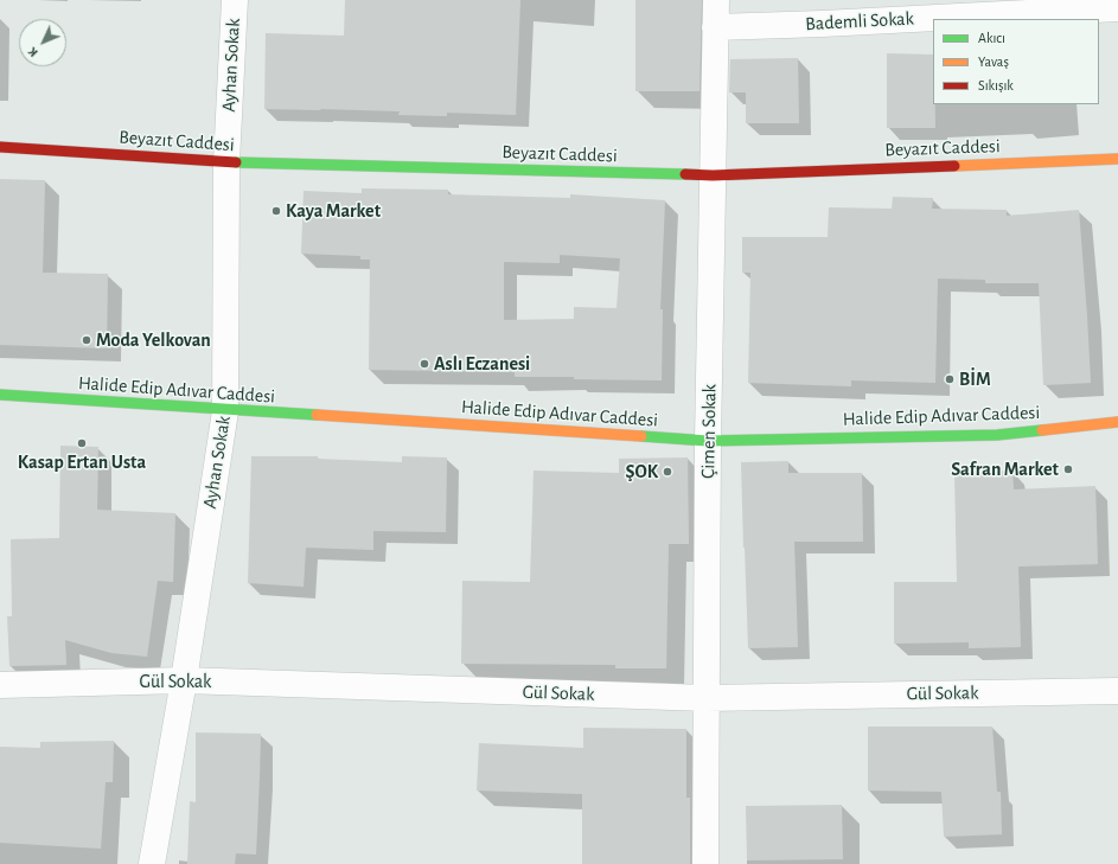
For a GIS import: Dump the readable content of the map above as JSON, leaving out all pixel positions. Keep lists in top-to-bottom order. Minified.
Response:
{"streets":{"street":["Bademli Sokak","Ayhan Sokak","Beyazıt Caddesi","Halide Edip Adıvar Caddesi","Çimen Sokak","Gül Sokak"]},"crossings":[["Bademli Sokak","Çimen Sokak"],["Ayhan Sokak","Beyazıt Caddesi"],["Ayhan Sokak","Halide Edip Adıvar Caddesi"],["Ayhan Sokak","Gül Sokak"],["Beyazıt Caddesi","Çimen Sokak"],["Halide Edip Adıvar Caddesi","Çimen Sokak"],["Çimen Sokak","Gül Sokak"]],"places":["Kaya Market","Moda Yelkovan","Aslı Eczanesi","BİM","Kasap Ertan Usta","Safran Market","ŞOK"],"legend":["Akıcı","Yavaş","Sıkışık"],"north":"bottom left"}
